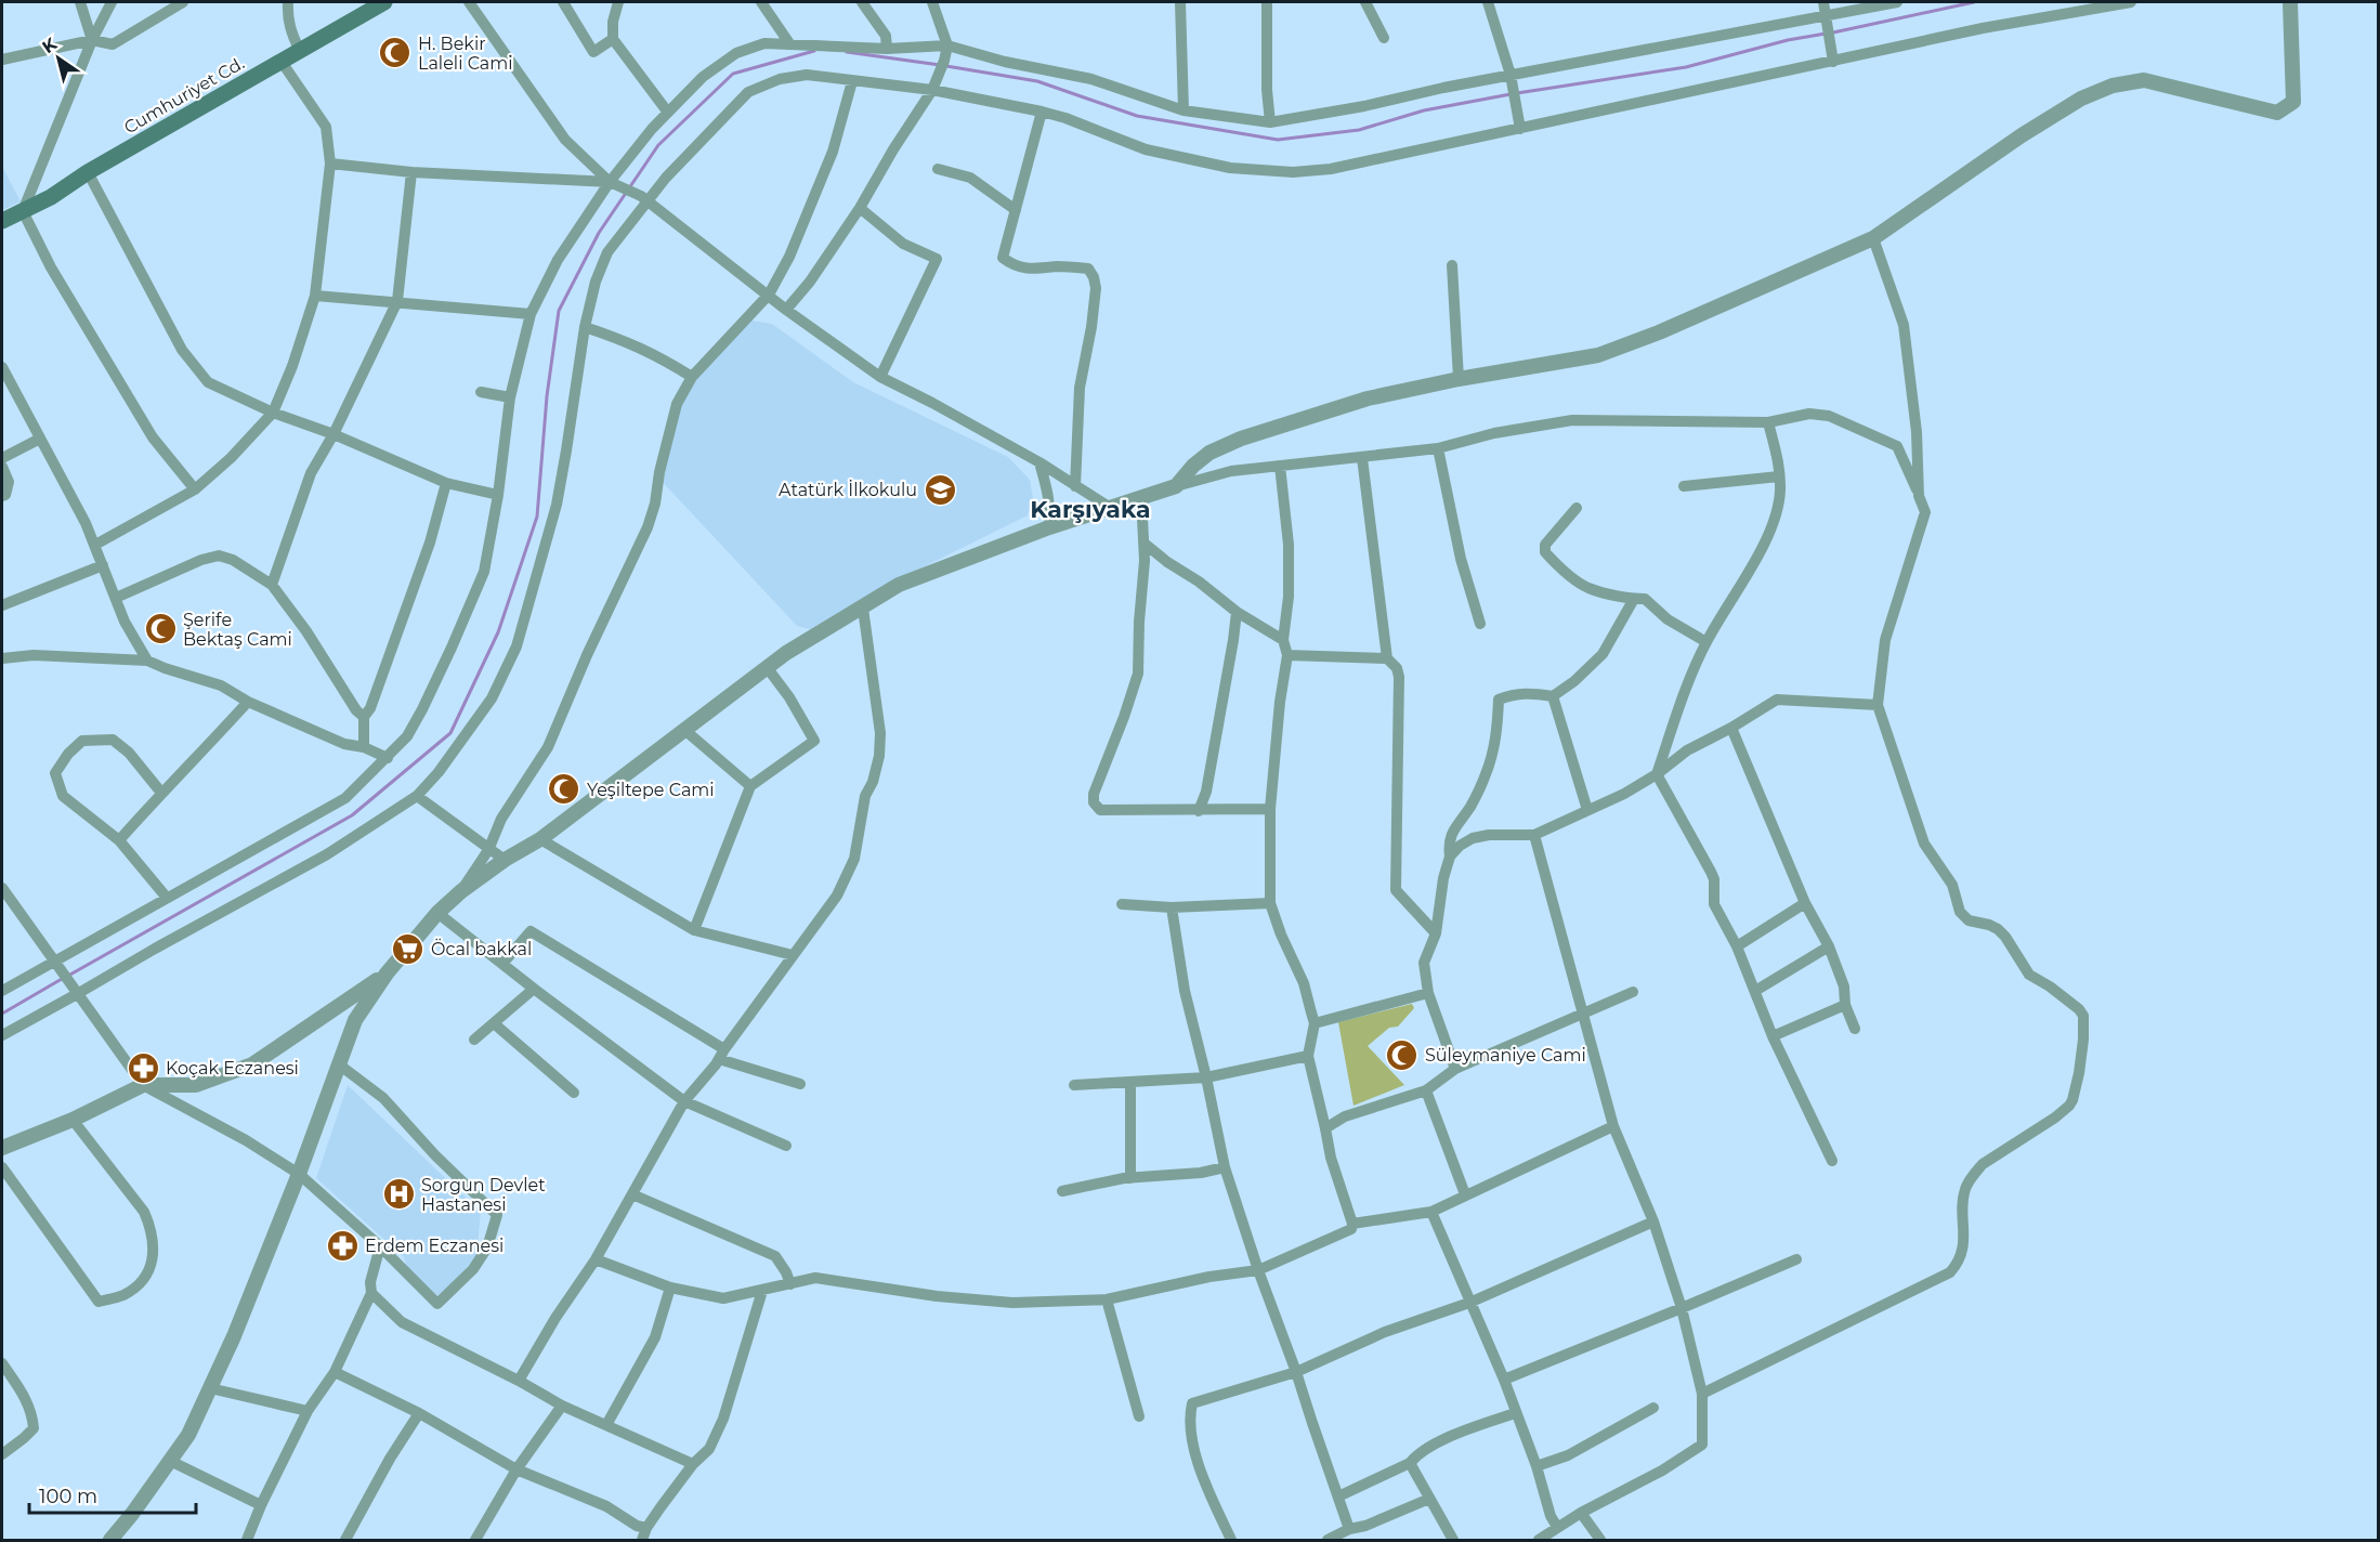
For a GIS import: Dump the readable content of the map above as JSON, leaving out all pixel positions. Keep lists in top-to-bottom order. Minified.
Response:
{"streets":{"main road":["Cumhuriyet Cd."]},"districts":["Karşıyaka"],"places":{"mosque":["H. Bekir Laleli Cami","Şerife Bektaş Cami","Yeşiltepe Cami","Süleymaniye Cami"],"school or university":["Atatürk İlkokulu"],"supermarket":["Öcal bakkal"],"pharmacy":["Koçak Eczanesi","Erdem Eczanesi"],"hospital":["Sorgun Devlet Hastanesi"]},"scale_bar":"100 m","north":"top left"}
